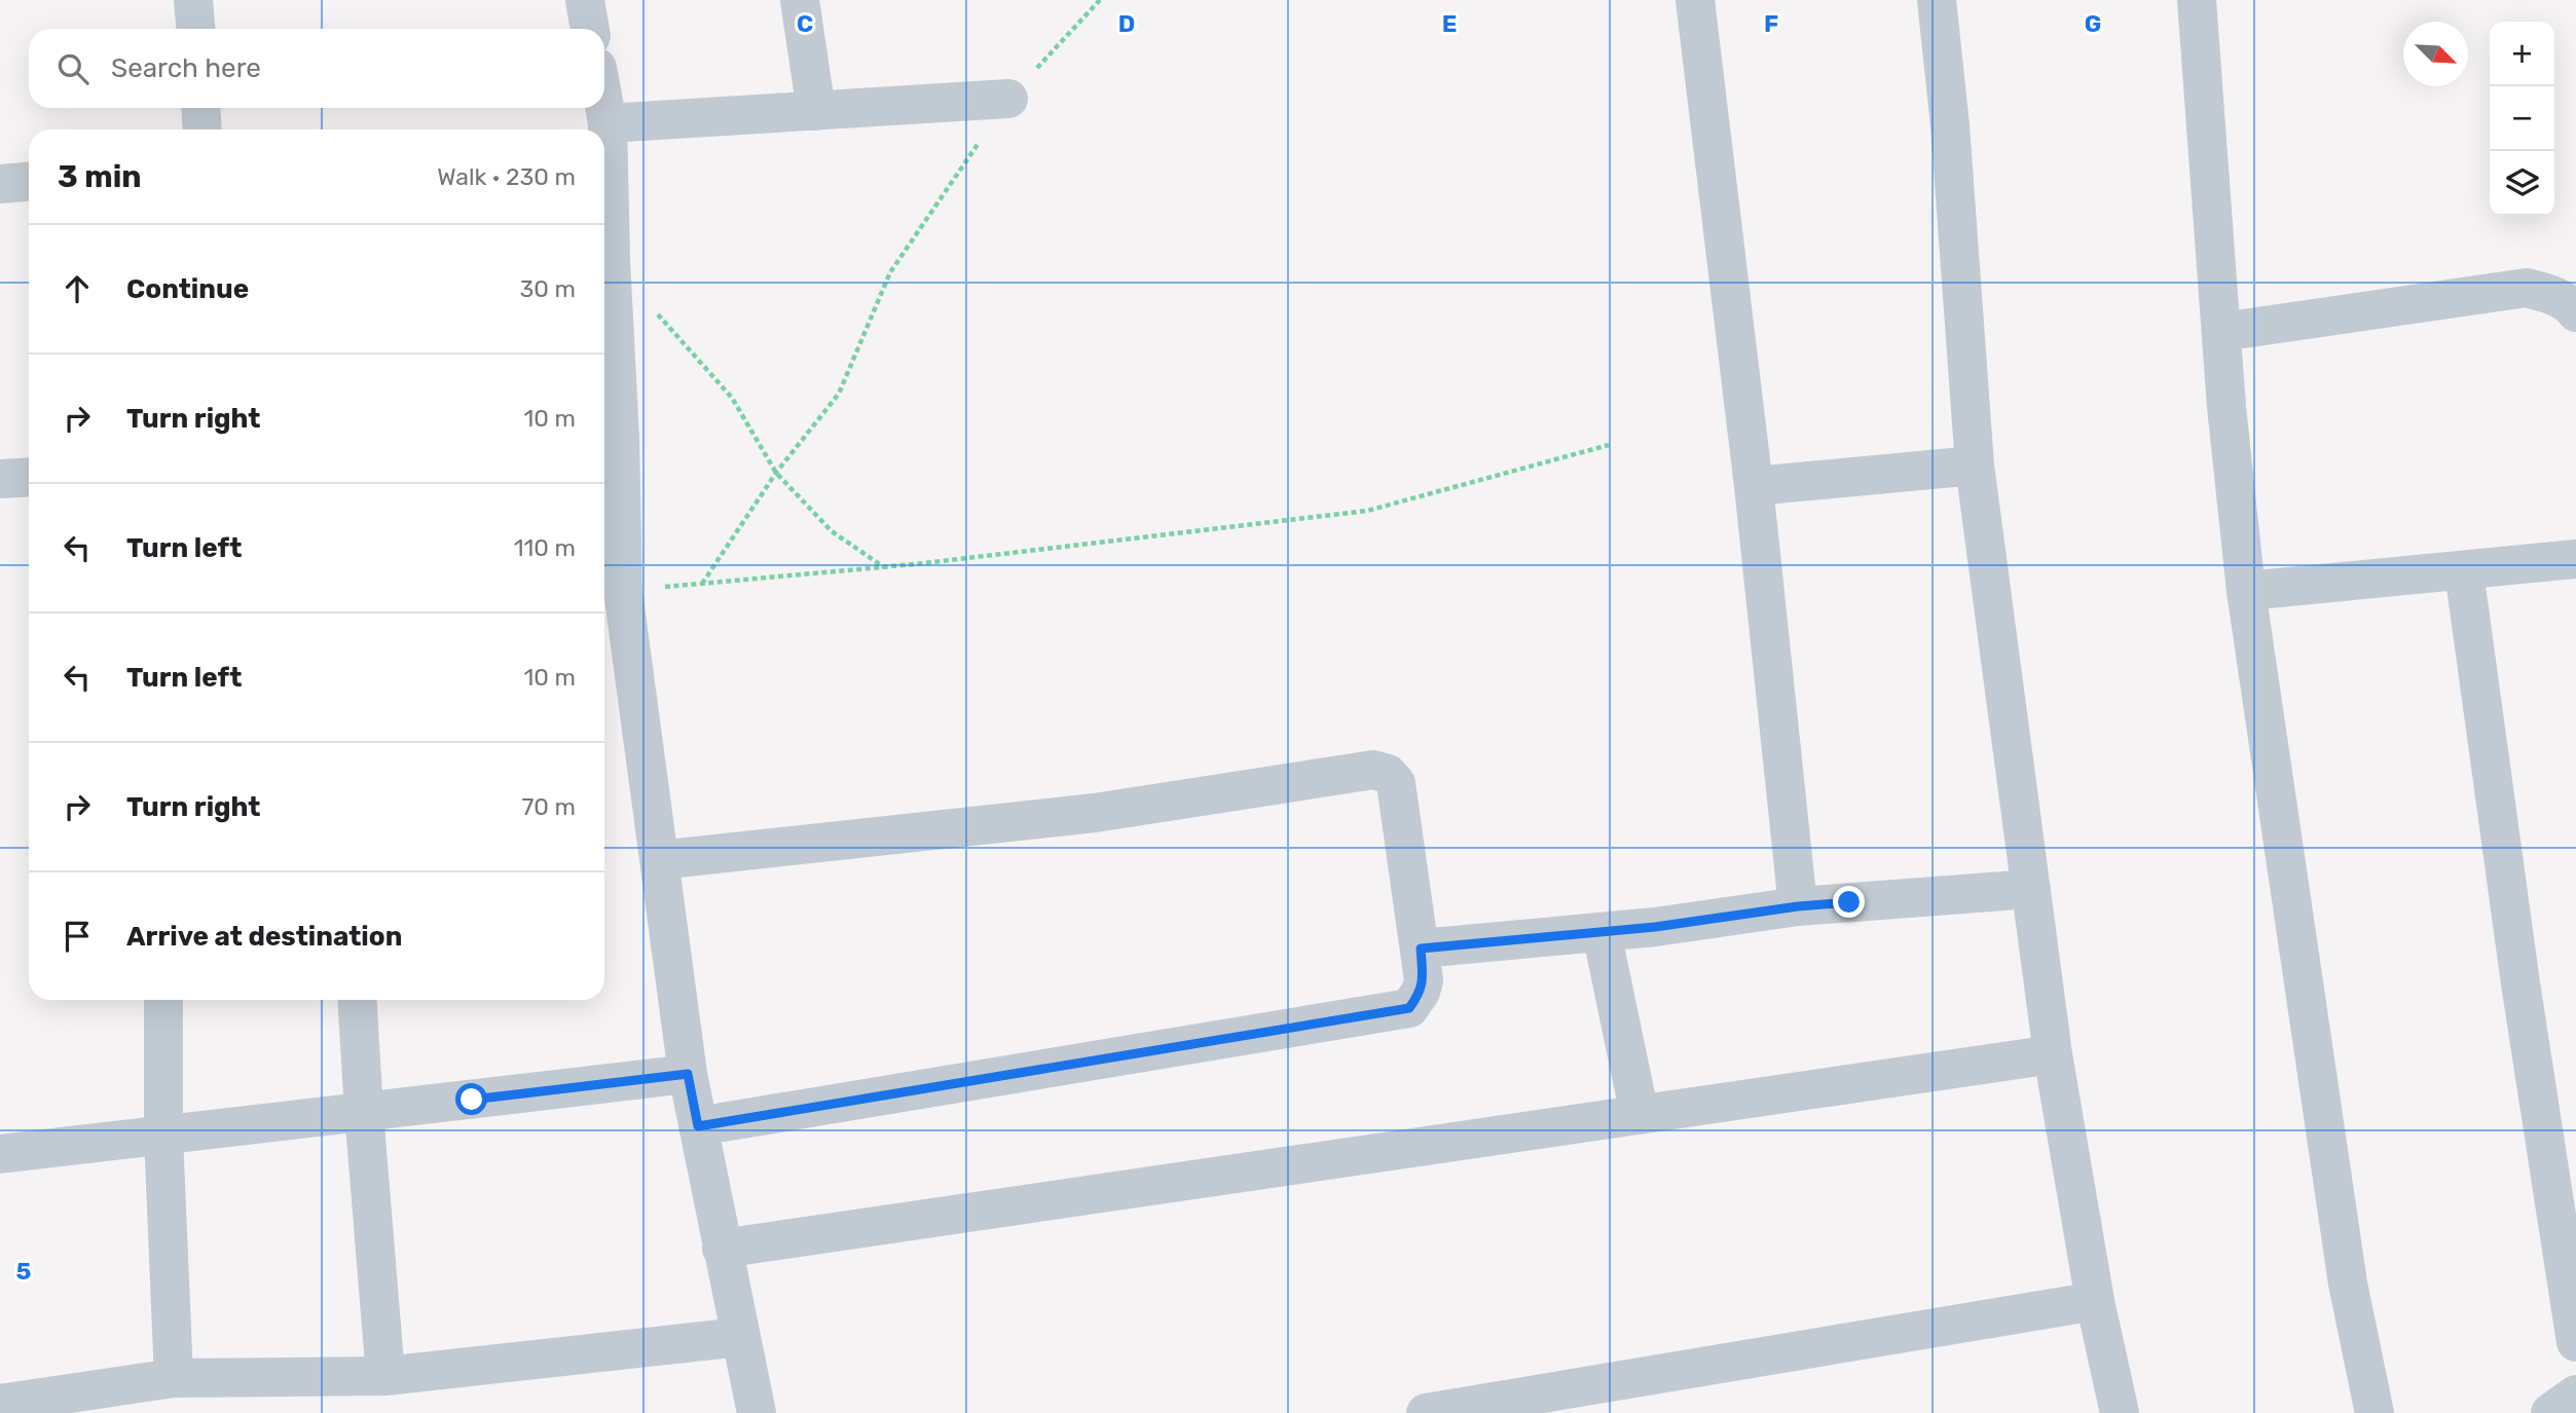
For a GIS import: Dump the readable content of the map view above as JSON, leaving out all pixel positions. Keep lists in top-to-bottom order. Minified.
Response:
{"north":"bottom right","page":{"map_buttons":["+","−"],"search":"Search here","heading":["3 min","Walk · 230 m"],"list":[["Continue","30 m"],["Turn right","10 m"],["Turn left","110 m"],["Turn left","10 m"],["Turn right","70 m"],"Arrive at destination"]},"grid":{"columns":["C","D","E","F","G"],"rows":["5"]}}
